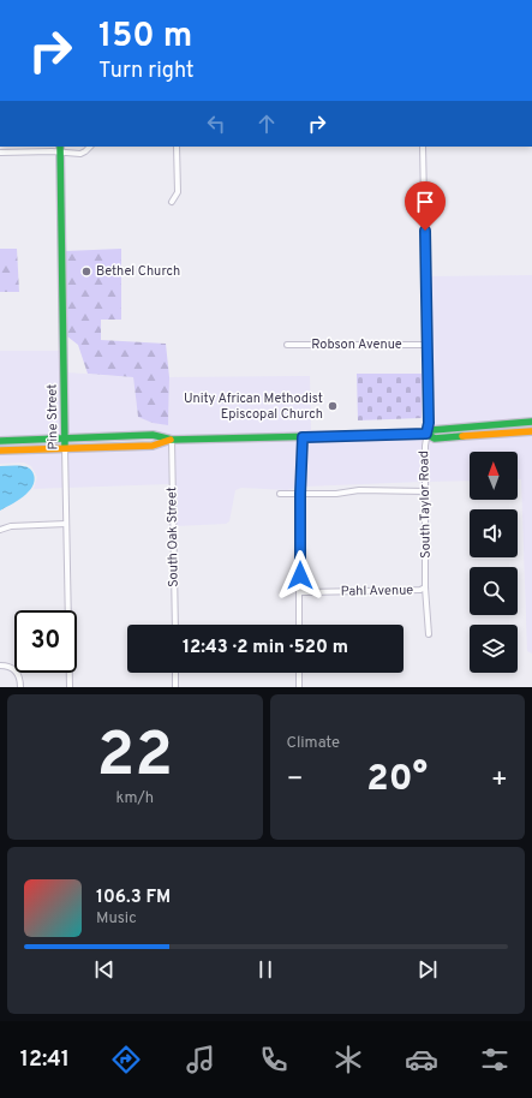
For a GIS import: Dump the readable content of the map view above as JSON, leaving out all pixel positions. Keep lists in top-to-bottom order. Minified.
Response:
{"streets":{"main road":["Pine Street"],"street":["Robson Avenue","South Taylor Road","South Oak Street","Pahl Avenue"]},"crossings":[["Robson Avenue","South Taylor Road"],["South Taylor Road","Pahl Avenue"]],"places":["Bethel Church","Unity African Methodist Episcopal Church"],"north":"top","page":{"turn":["150 m","Turn right"],"limit":"30","trip":"12:43 · 2 min · 520 m","tile":[["22","km/h"],"Climate"],"heat":["−","20°","+"],"song":["106.3 FM","Music"],"tabs":"12:41"}}
